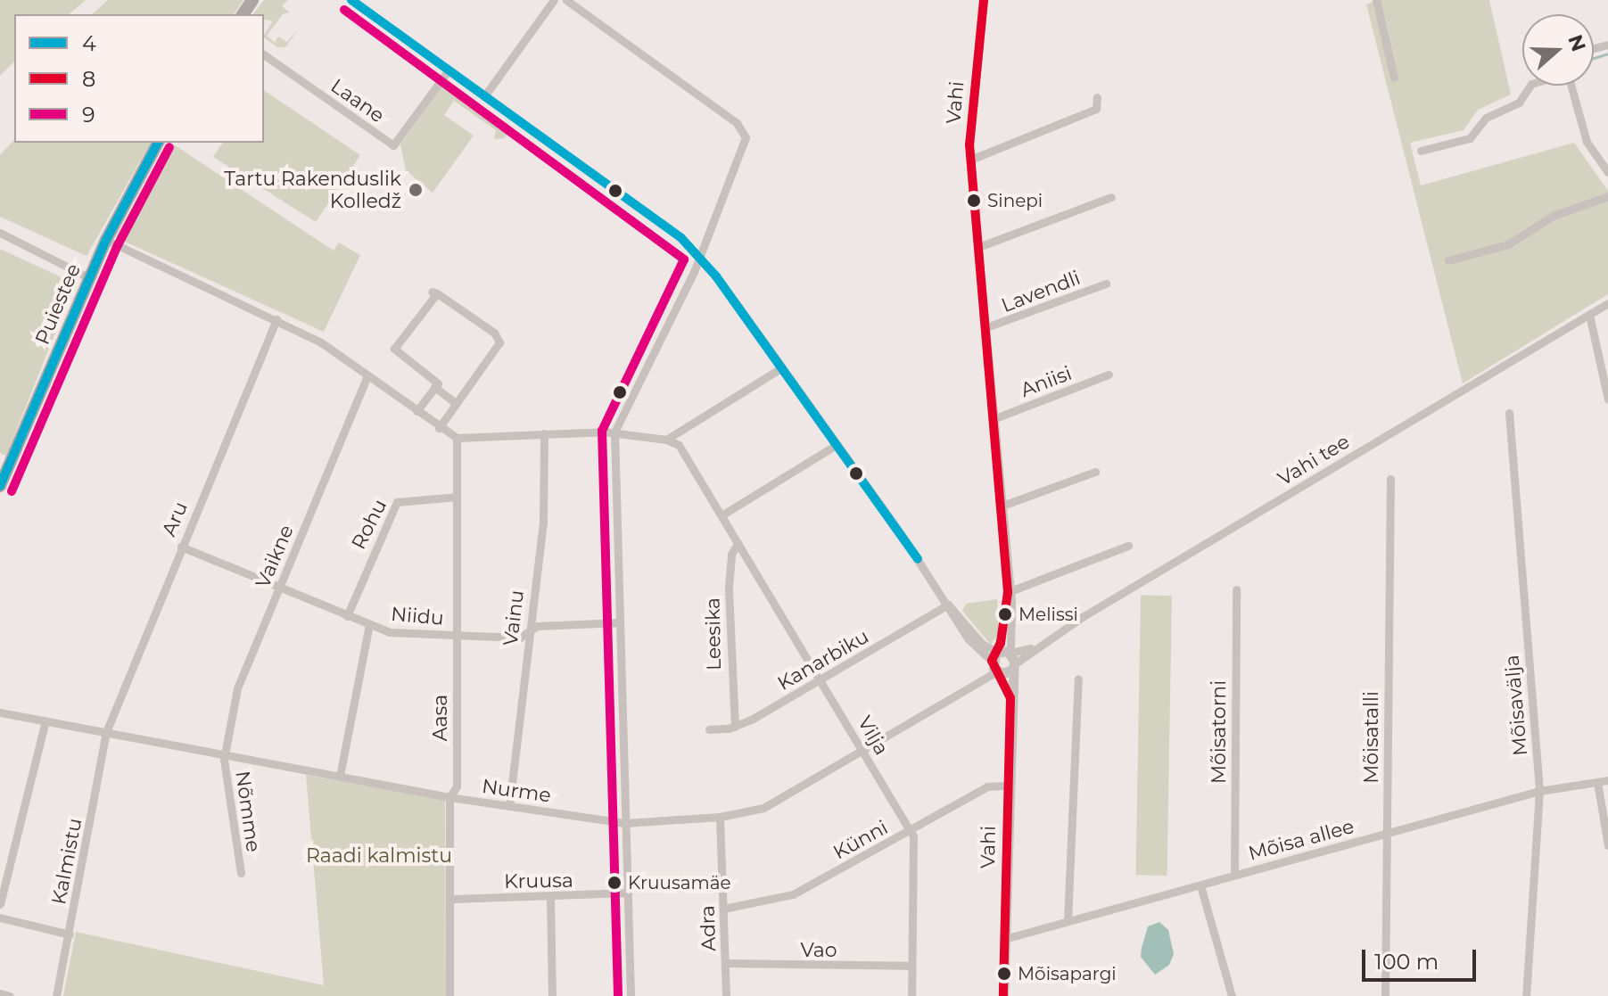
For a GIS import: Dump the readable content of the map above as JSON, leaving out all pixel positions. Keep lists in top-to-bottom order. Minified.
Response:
{"streets":{"highway":["Puiestee"],"street":["Laane","Vahi","Lavendli","Aniisi","Vahi tee","Aru","Rohu","Vaikne","Niidu","Vainu","Leesika","Kanarbiku","Mõisavälja","Aasa","Mõisatorni","Vilja","Mõisatalli","Nurme","Nõmme","Künni","Mõisa allee","Kalmistu","Kruusa","Adra","Vao"]},"crossings":[["Vahi","Lavendli"],["Vahi","Aniisi"],["Vahi","Vahi tee"],["Vahi","Nurme"],["Vahi","Künni"],["Vahi","Mõisa allee"],["Aru","Niidu"],["Aru","Nurme"],["Aru","Kalmistu"],["Rohu","Niidu"],["Rohu","Aasa"],["Vaikne","Niidu"],["Vaikne","Nurme"],["Vaikne","Nõmme"],["Niidu","Vainu"],["Niidu","Aasa"],["Vainu","Nurme"],["Leesika","Kanarbiku"],["Leesika","Vilja"],["Kanarbiku","Vilja"],["Mõisavälja","Mõisa allee"],["Aasa","Nurme"],["Aasa","Kruusa"],["Mõisatorni","Mõisa allee"],["Vilja","Nurme"],["Vilja","Künni"],["Vilja","Vao"],["Mõisatalli","Mõisa allee"],["Nurme","Nõmme"],["Nurme","Kalmistu"],["Nurme","Adra"],["Künni","Adra"],["Adra","Vao"]],"parks":["Raadi kalmistu"],"places":["Tartu Rakenduslik Kolledž","Sinepi","Melissi","Kruusamäe","Mõisapargi"],"lines":["transit line 4","transit line 8","transit line 9"],"legend":["4","8","9"],"scale_bar":"100 m","north":"right"}
